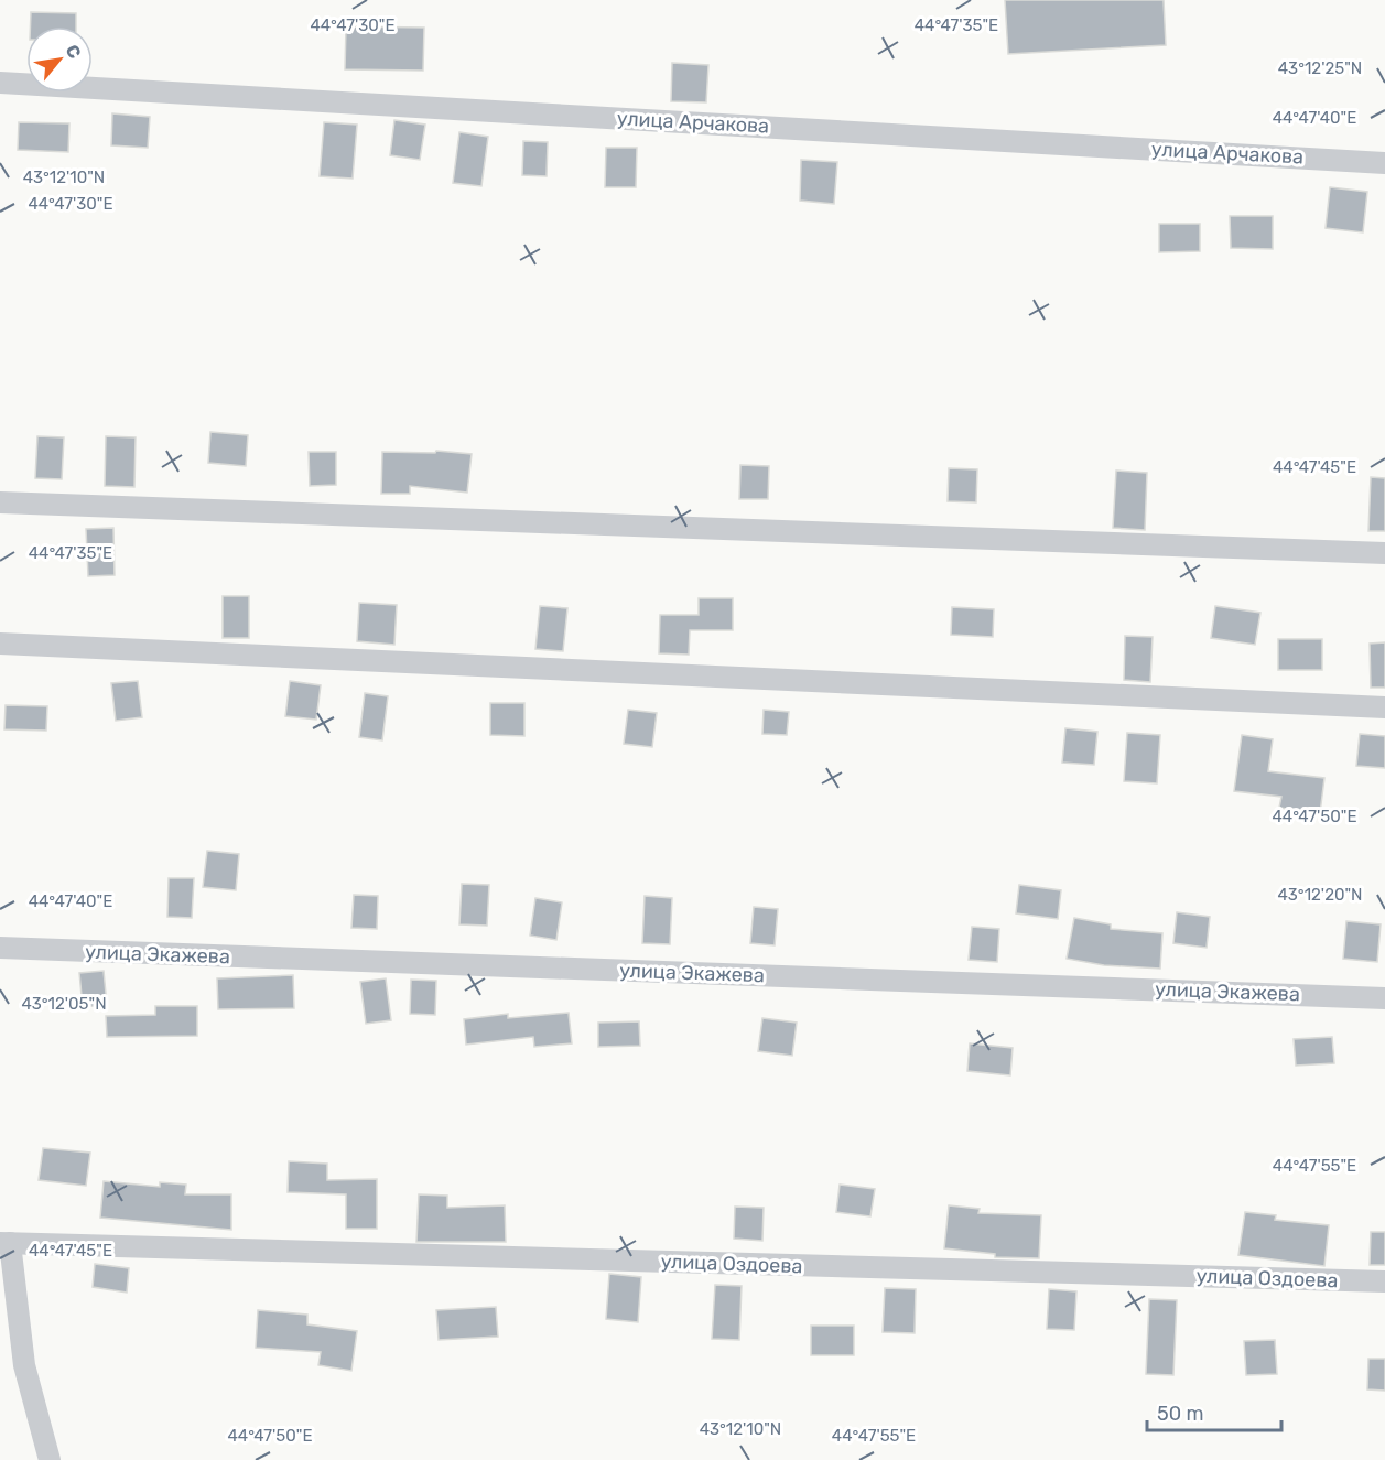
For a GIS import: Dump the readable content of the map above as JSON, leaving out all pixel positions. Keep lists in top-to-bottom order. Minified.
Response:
{"streets":{"street":["улица Арчакова","улица Экажева","улица Оздоева"]},"scale_bar":"50 m","north":"top right","coordinates":["44°47'30\"E","44°47'35\"E","43°12'25\"N","44°47'40\"E","43°12'10\"N","44°47'45\"E","44°47'50\"E","43°12'20\"N","43°12'05\"N","44°47'55\"E"]}
